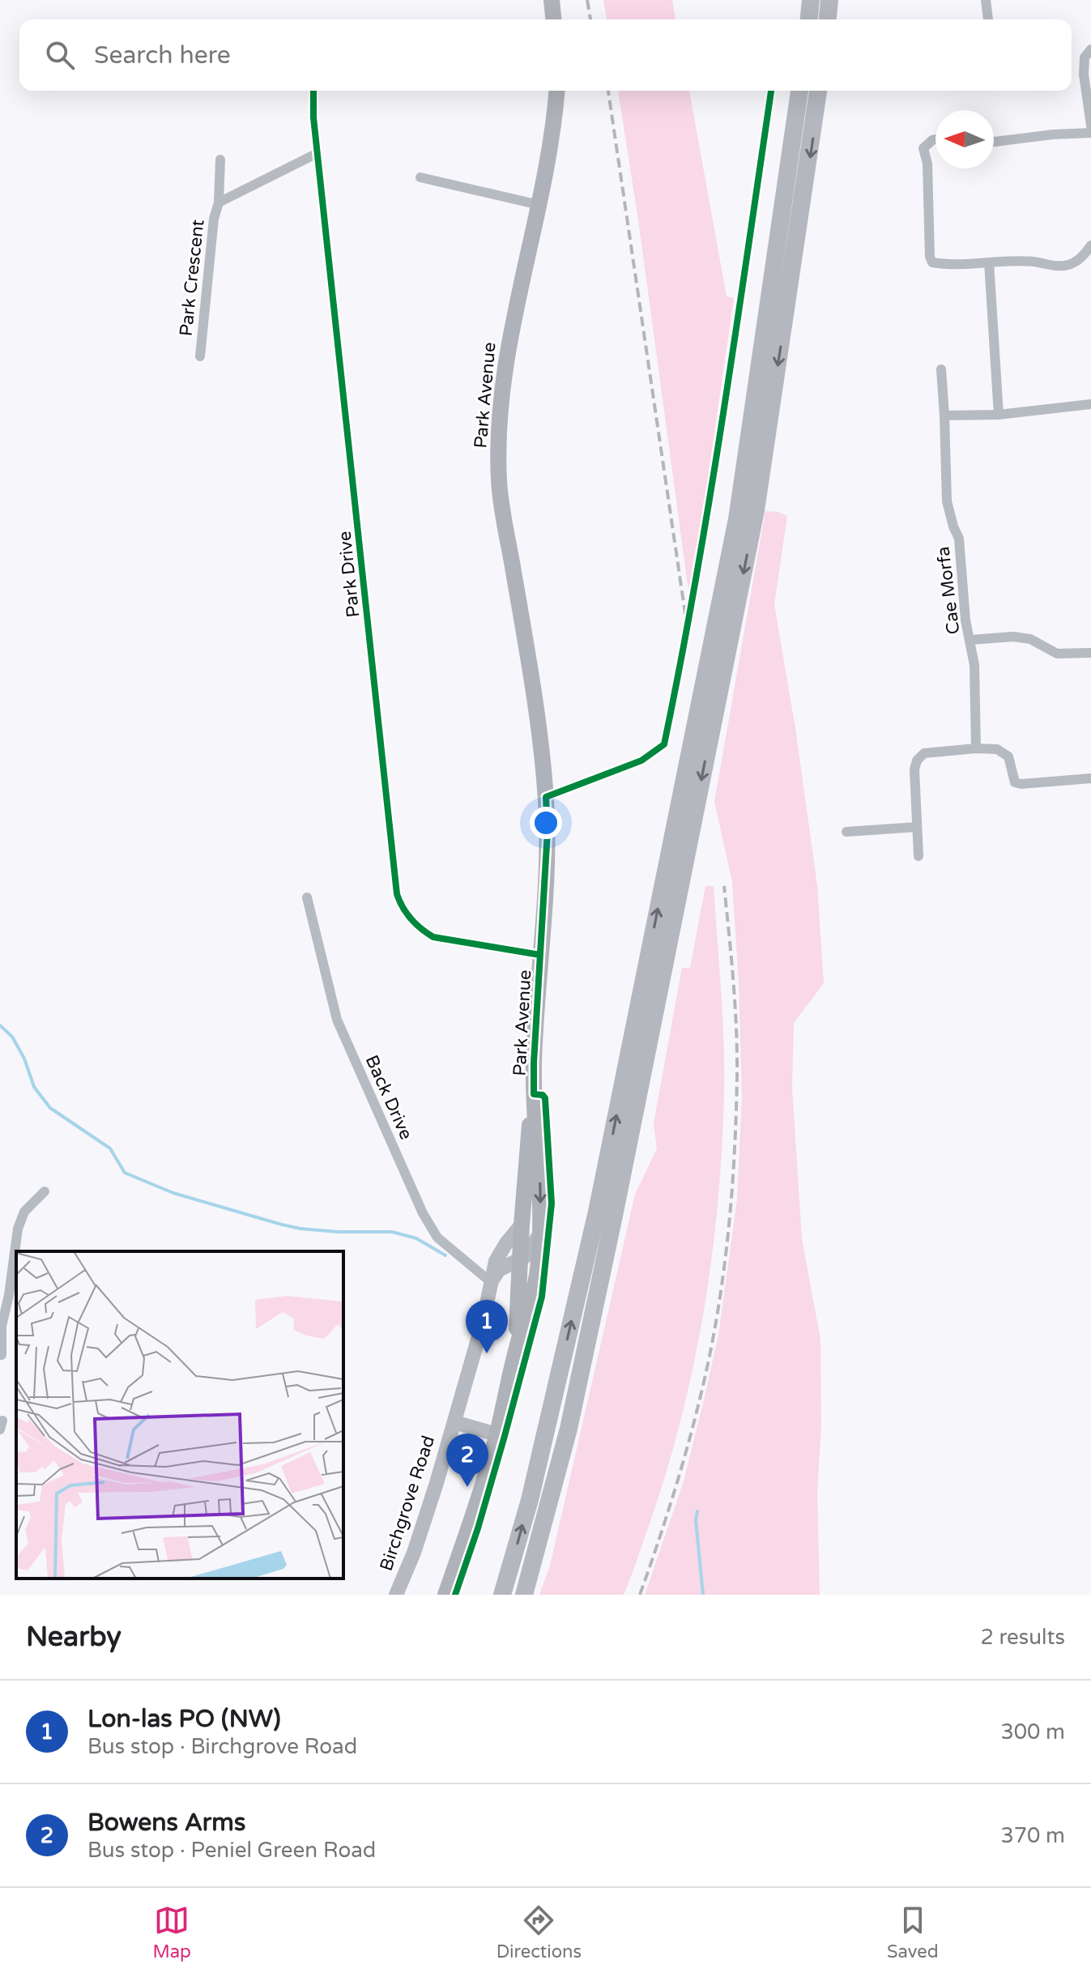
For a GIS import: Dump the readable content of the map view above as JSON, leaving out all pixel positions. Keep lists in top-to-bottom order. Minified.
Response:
{"streets":{"main road":["Park Avenue","Birchgrove Road"],"street":["Park Crescent","Park Drive","Cae Morfa","Back Drive"]},"crossings":[["Park Crescent","Park Drive"],["Park Avenue","Park Drive"],["Park Avenue","Birchgrove Road"],["Back Drive","Birchgrove Road"]],"north":"left","page":{"search":"Search here","pins":["1","2"],"heading":["Nearby","2 results"],"list":[{"mark":"1","name":"Lon-las PO (NW)","note":"Bus stop · Birchgrove Road","value":"300 m"},{"mark":"2","name":"Bowens Arms","note":"Bus stop · Peniel Green Road","value":"370 m"}],"nav":["Map","Directions","Saved"]}}
